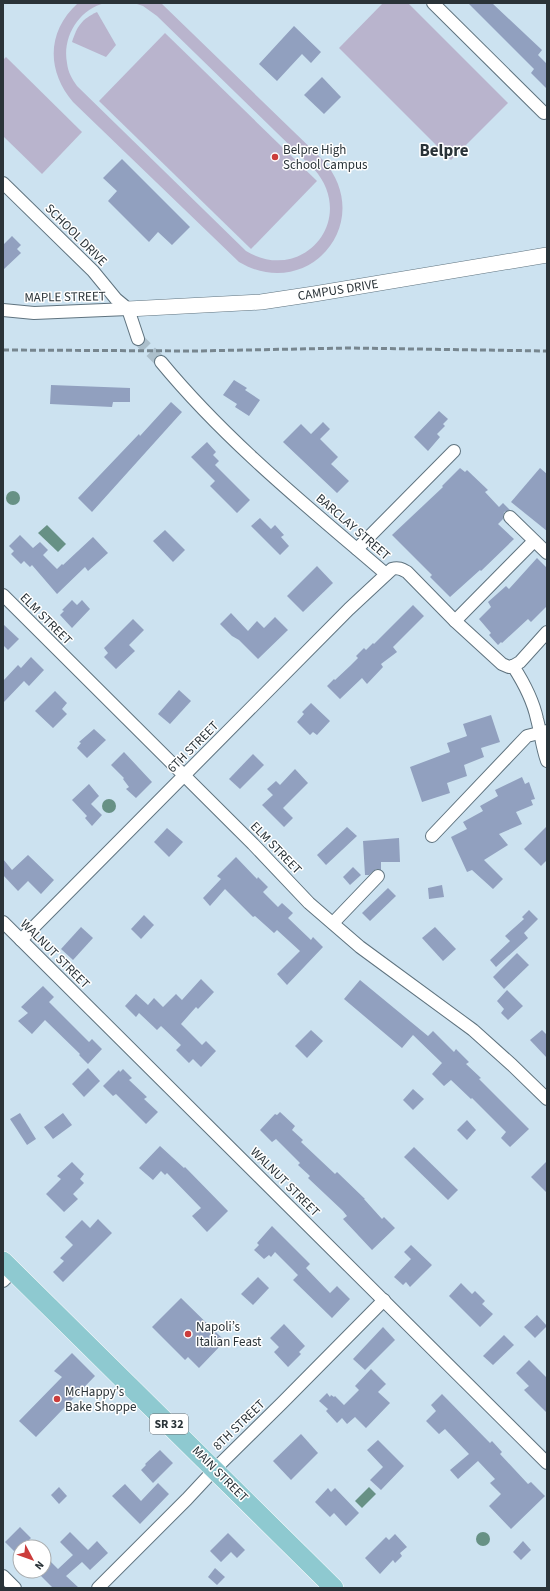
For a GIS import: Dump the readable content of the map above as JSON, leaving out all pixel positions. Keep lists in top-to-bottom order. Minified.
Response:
{"streets":{"main road":["SR 32","MAIN STREET"],"street":["SCHOOL DRIVE","CAMPUS DRIVE","MAPLE STREET","BARCLAY STREET","ELM STREET","6TH STREET","WALNUT STREET","8TH STREET"]},"crossings":[["SCHOOL DRIVE","CAMPUS DRIVE"],["SCHOOL DRIVE","MAPLE STREET"],["CAMPUS DRIVE","MAPLE STREET"],["BARCLAY STREET","6TH STREET"],["ELM STREET","6TH STREET"],["6TH STREET","WALNUT STREET"],["WALNUT STREET","8TH STREET"],["8TH STREET","MAIN STREET"]],"districts":["Belpre"],"places":["Belpre High School Campus","Napoli’s Italian Feast","McHappy’s Bake Shoppe"],"north":"bottom right"}
